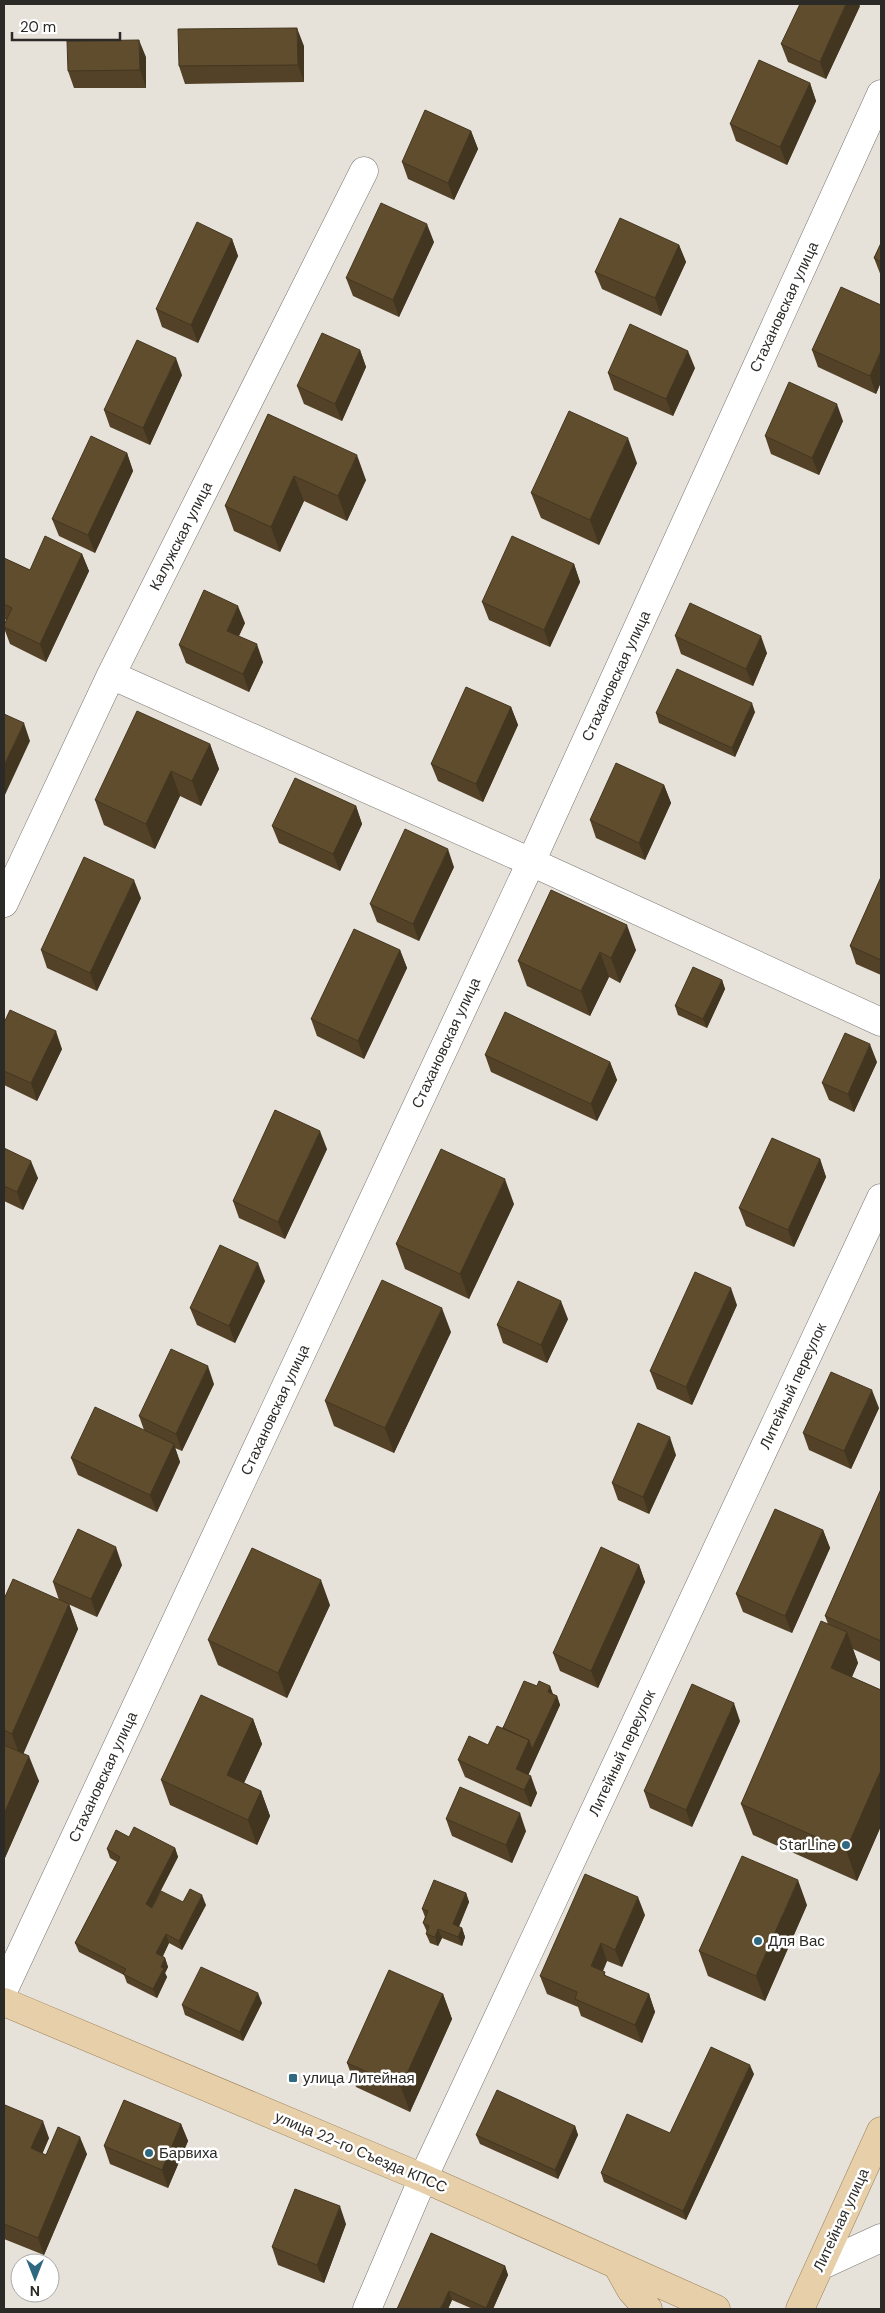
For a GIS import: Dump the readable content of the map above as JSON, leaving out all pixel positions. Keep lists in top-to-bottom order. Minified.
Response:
{"streets":{"main road":["улица 22-го Съезда КПСС","Литейная улица"],"street":["Стахановская улица","Калужская улица","Литейный переулок"]},"crossings":[["Литейный переулок","улица 22-го Съезда КПСС"]],"places":{"other":["StarLine","Для Вас","Барвиха"],"transit":["улица Литейная"]},"scale_bar":"20 m","north":"bottom"}
